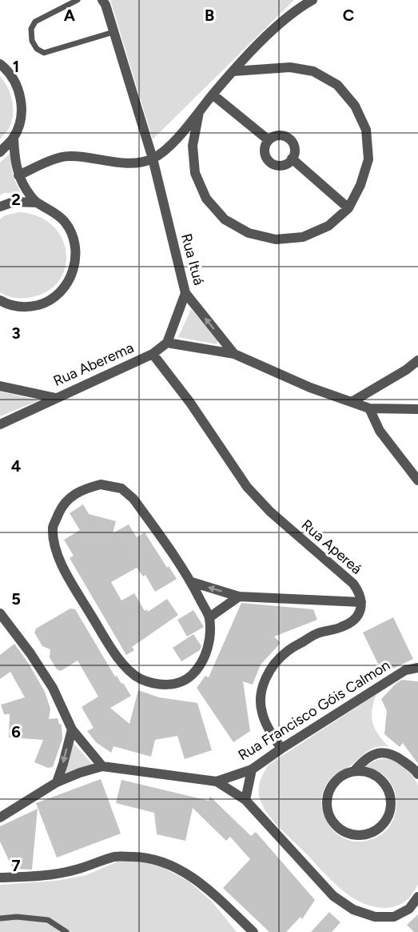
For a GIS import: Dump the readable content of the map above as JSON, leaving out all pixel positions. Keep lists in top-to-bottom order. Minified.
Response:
{"streets":{"street":["Rua Ituá","Rua Aberema","Rua Apereá","Rua Francisco Góis Calmon"]},"crossings":[["Rua Aberema","Rua Apereá"]],"grid":{"columns":["A","B","C"],"rows":["1","2","3","4","5","6","7"]}}
